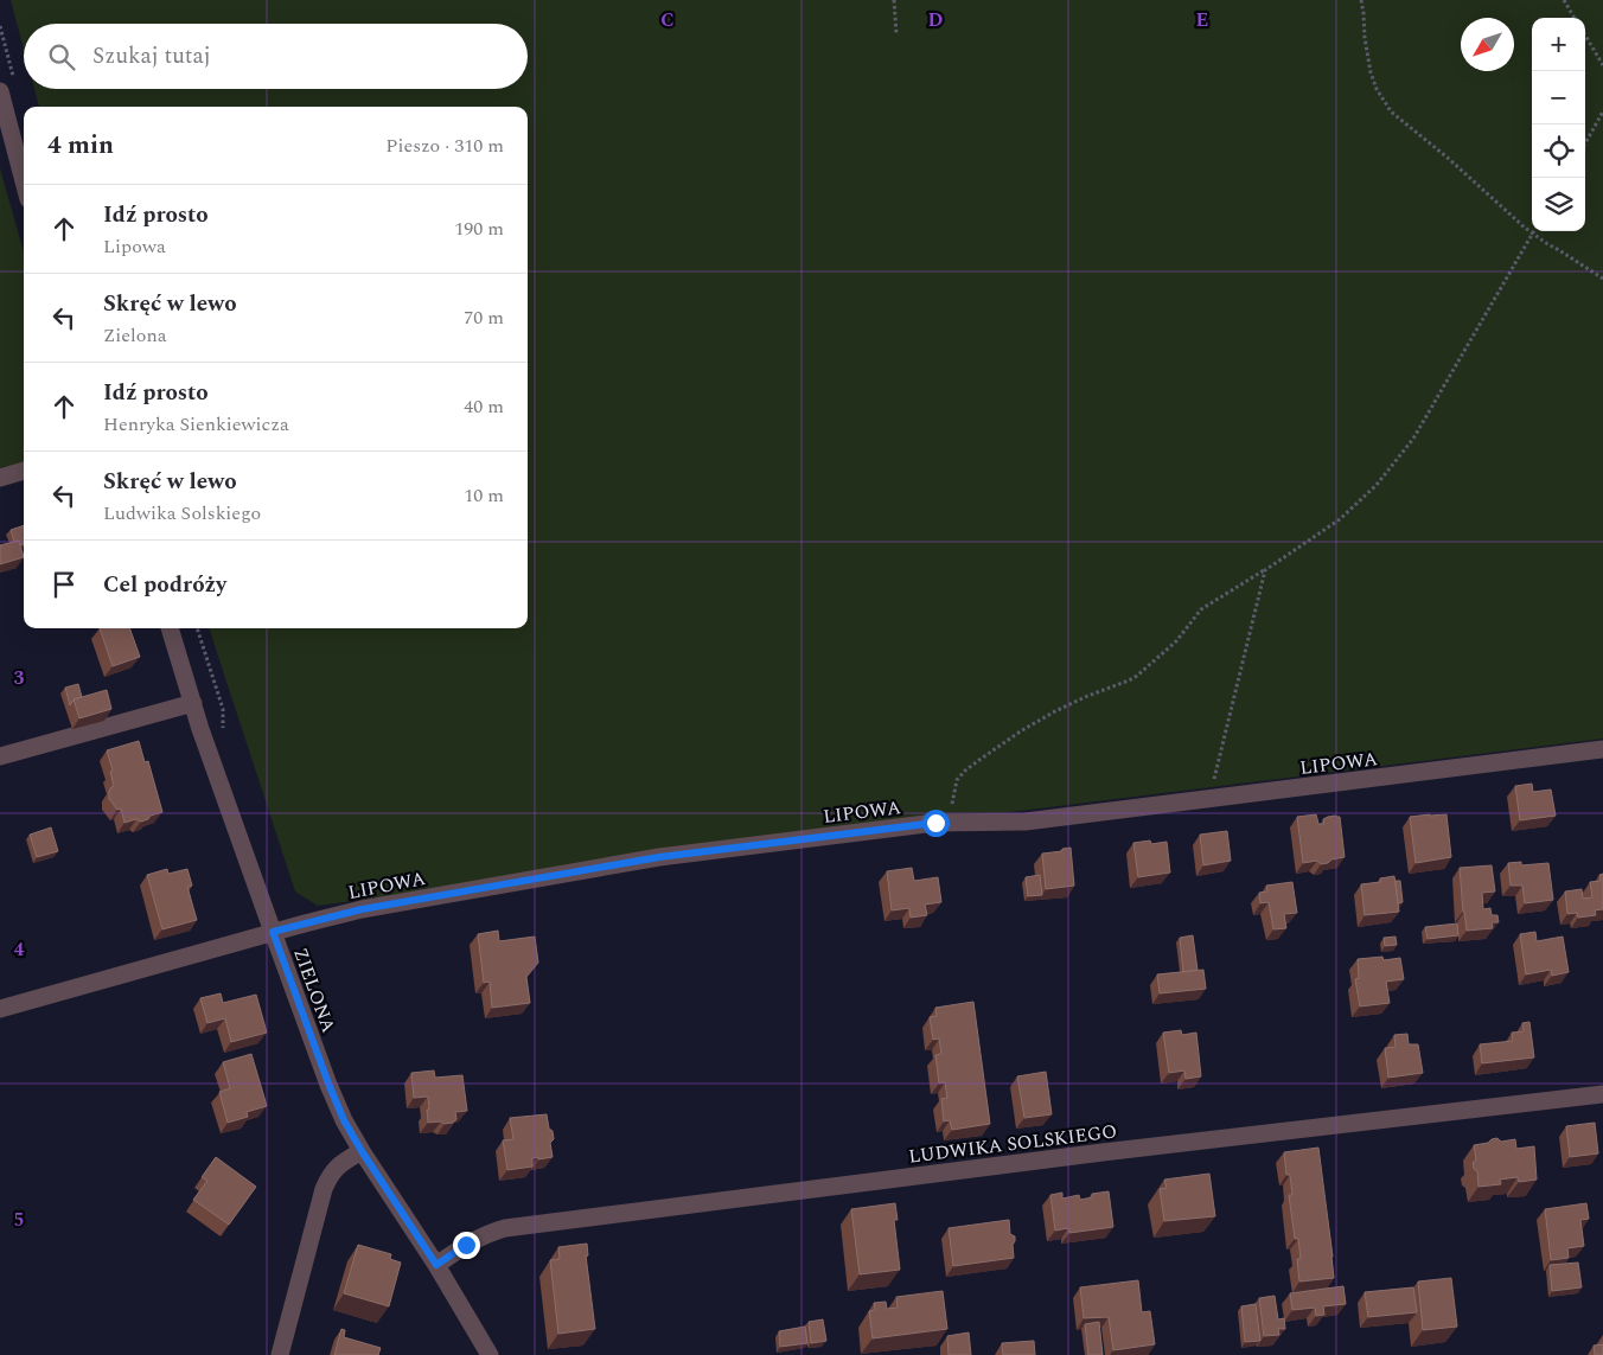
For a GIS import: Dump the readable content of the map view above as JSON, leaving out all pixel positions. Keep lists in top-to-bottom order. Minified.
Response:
{"streets":{"street":["LIPOWA","ZIELONA","LUDWIKA SOLSKIEGO"]},"crossings":[["LIPOWA","ZIELONA"],["ZIELONA","LUDWIKA SOLSKIEGO"]],"north":"bottom left","page":{"map_buttons":["+","−"],"search":"Szukaj tutaj","heading":["4 min","Pieszo · 310 m"],"list":[["Idź prosto","Lipowa","190 m"],["Skręć w lewo","Zielona","70 m"],["Idź prosto","Henryka Sienkiewicza","40 m"],["Skręć w lewo","Ludwika Solskiego","10 m"],"Cel podróży"]},"grid":{"columns":["C","D","E"],"rows":["3","4","5"]}}
